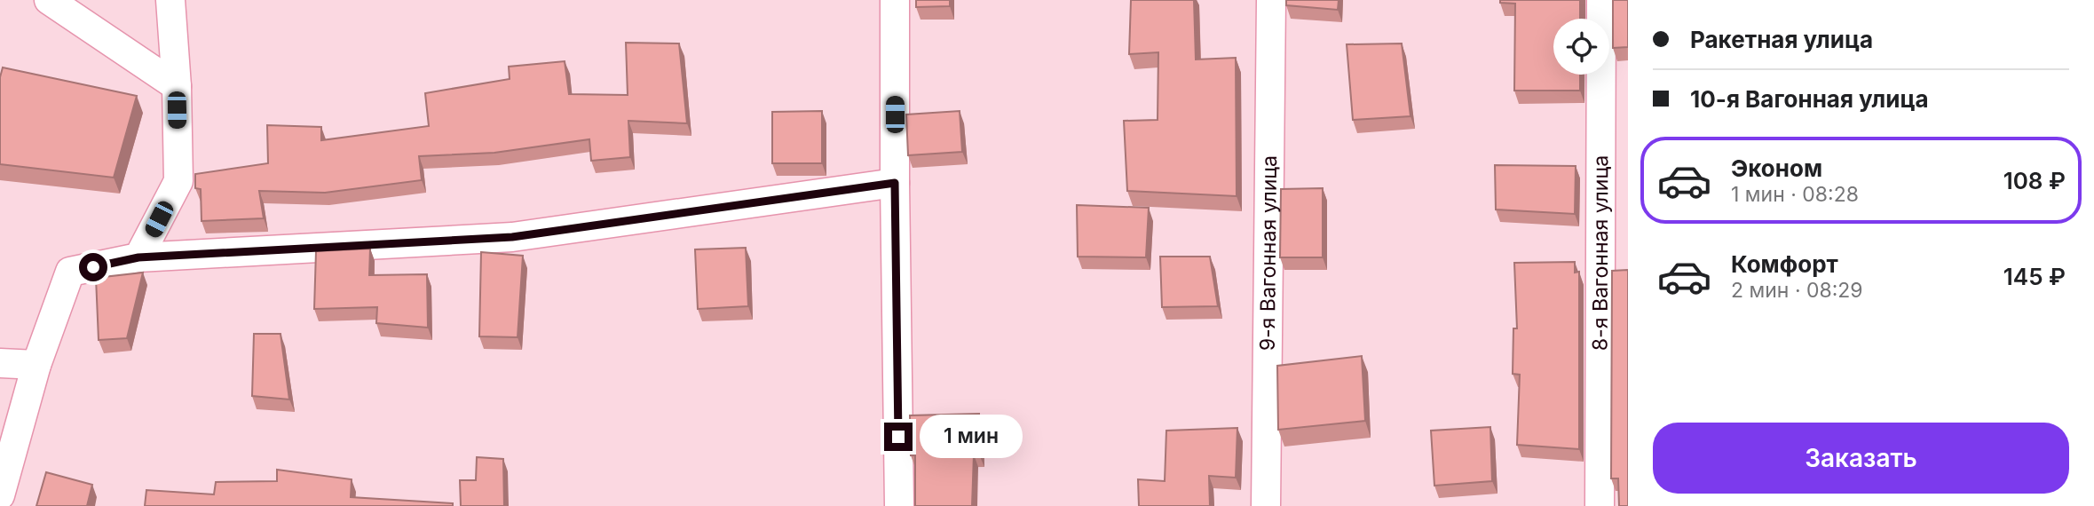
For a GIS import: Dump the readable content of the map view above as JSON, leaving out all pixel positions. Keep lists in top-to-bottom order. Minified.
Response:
{"streets":{"street":["9-я Вагонная улица","8-я Вагонная улица"]},"page":{"banner":["Ракетная улица","10-я Вагонная улица"],"list":[{"name":"Эконом","note":"1 мин · 08:28","value":"108 ₽"},{"name":"Комфорт","note":"2 мин · 08:29","value":"145 ₽"}],"buttons":"Заказать","bubble":"1 мин"}}
